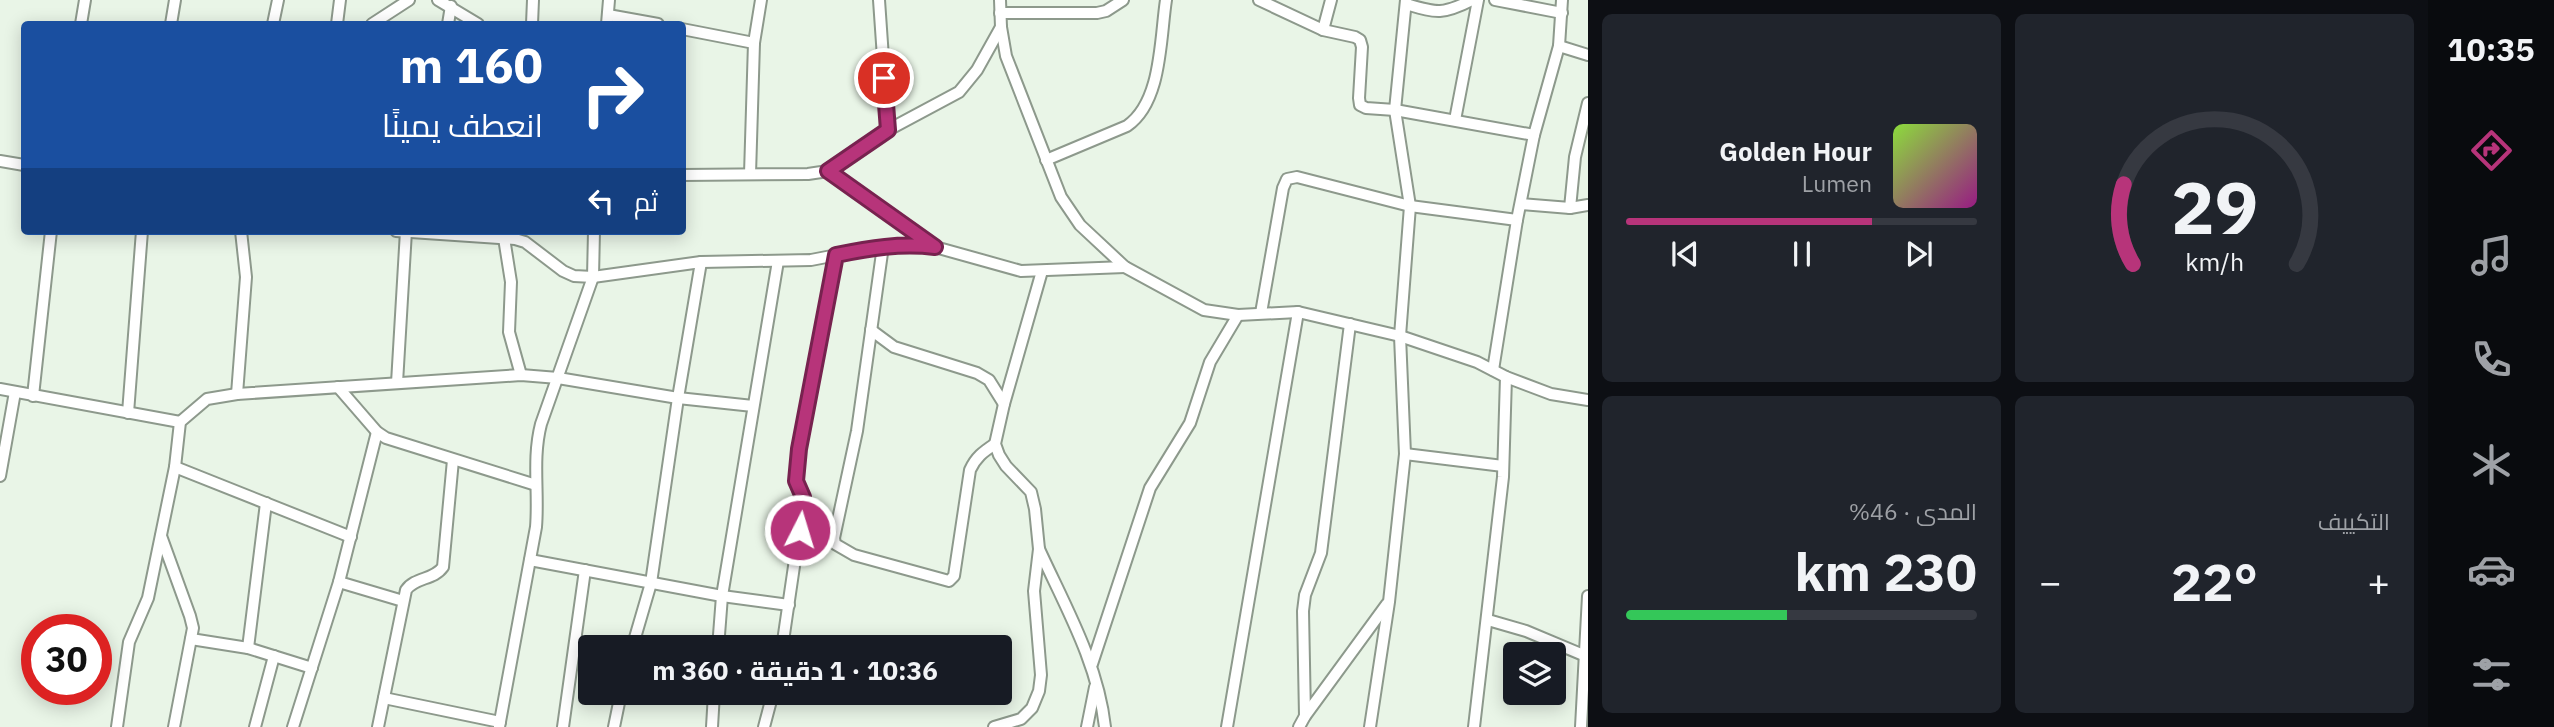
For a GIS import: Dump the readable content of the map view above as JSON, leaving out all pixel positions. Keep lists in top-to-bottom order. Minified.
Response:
{"page":{"tabs":"10:35","turn":["160 m","انعطف يمينًا"],"song":["Golden Hour","Lumen"],"then":"ثم","tile":["التكييف",["المدى · 46%","230 km"]],"heat":["−","22°","+"],"limit":"30","trip":"10:36 · 1 دقيقة · 360 m","gauge":["29","km/h"]}}
